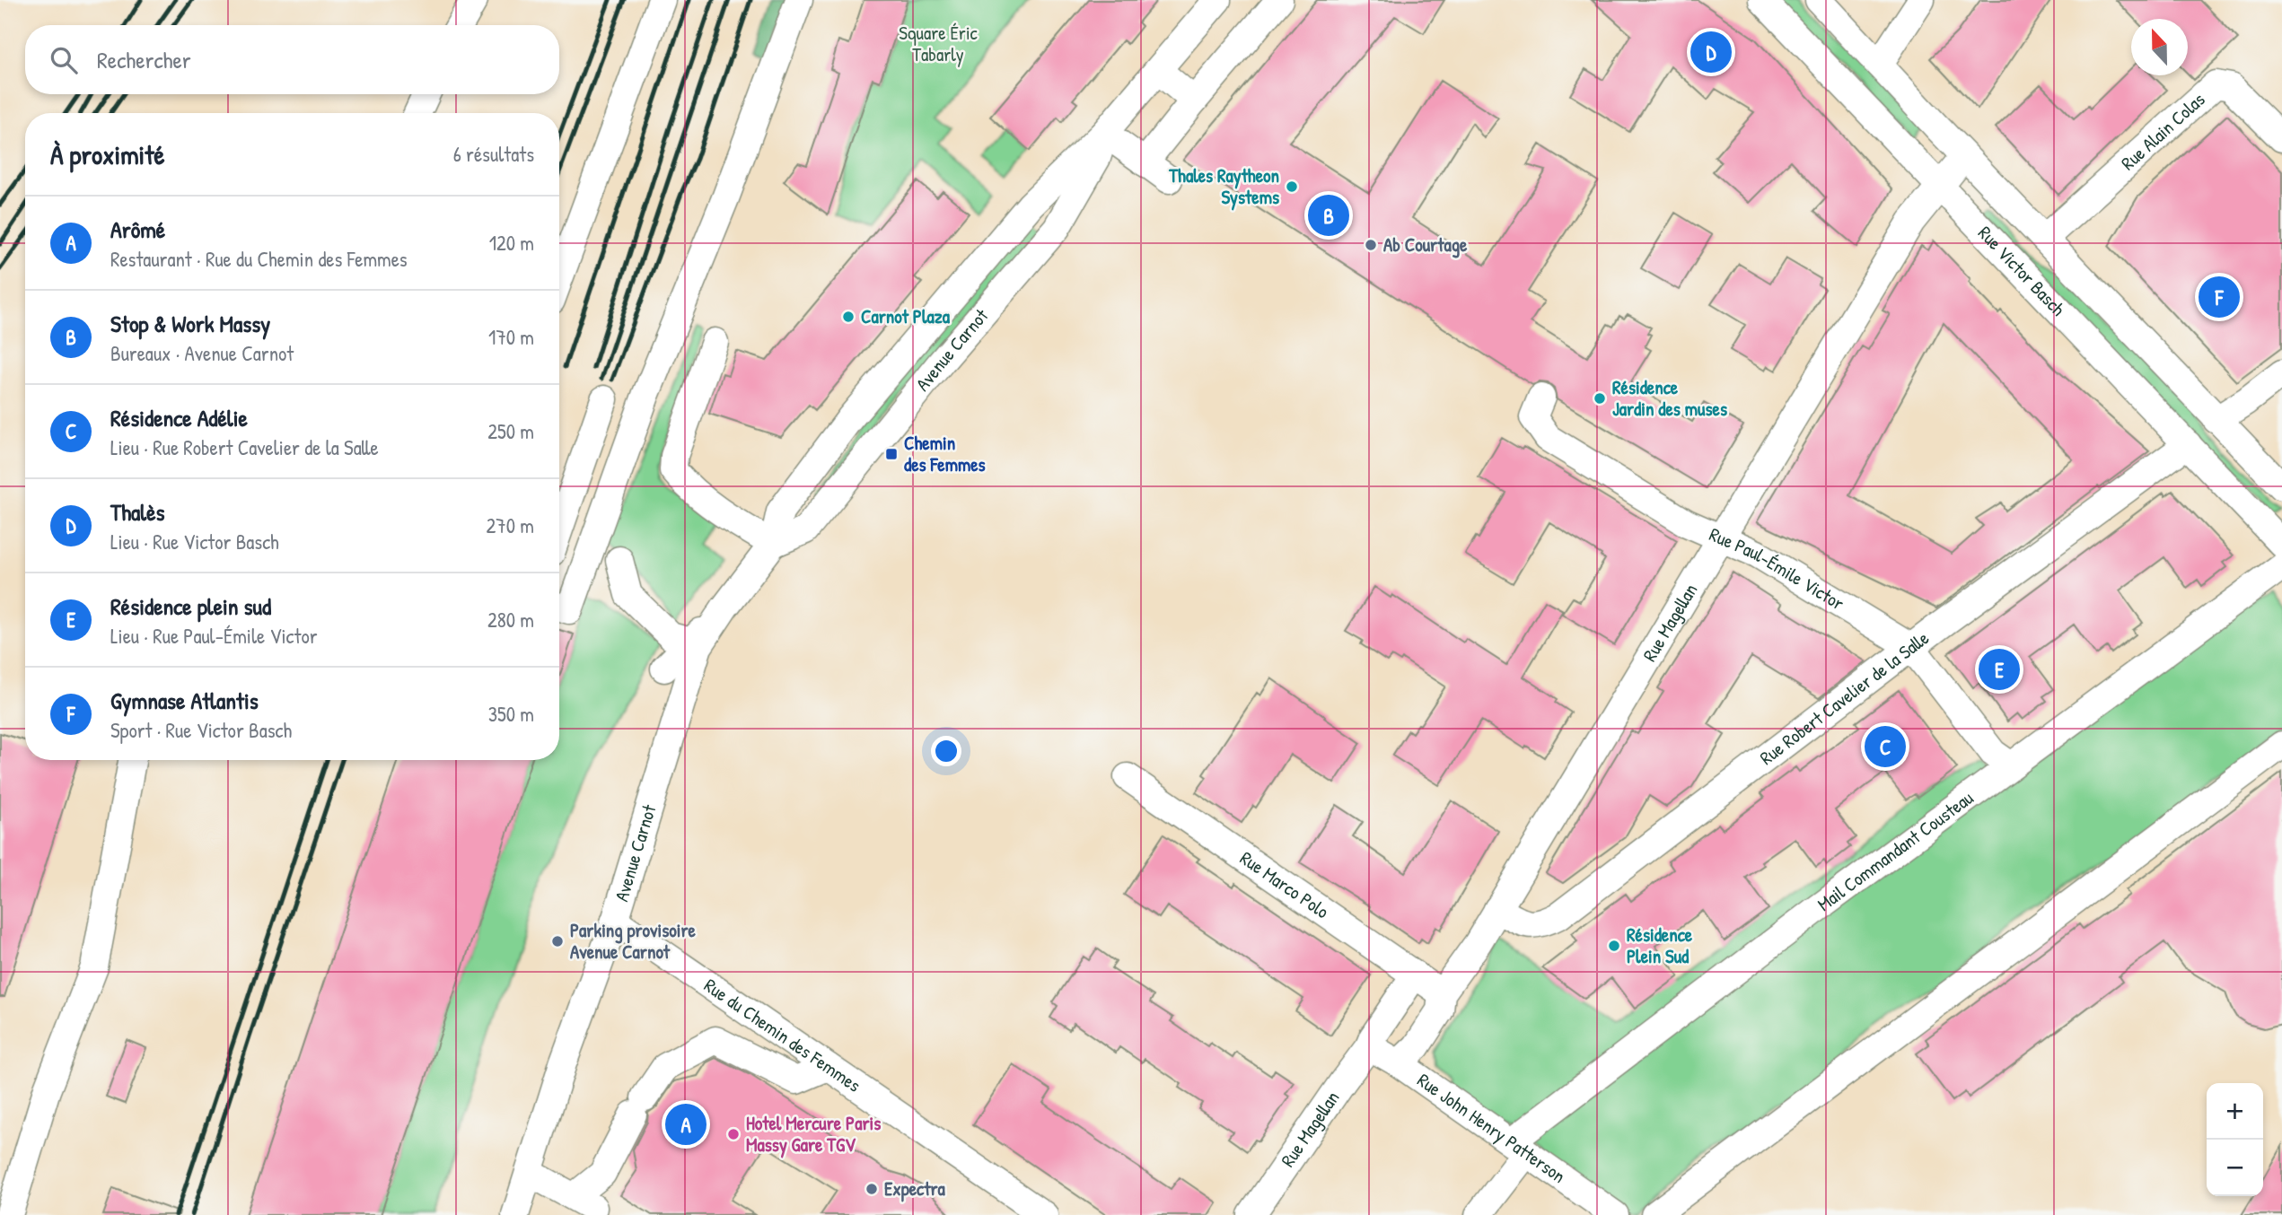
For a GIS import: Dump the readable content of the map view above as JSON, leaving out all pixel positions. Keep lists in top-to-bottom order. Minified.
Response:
{"streets":{"street":["Rue Alain Colas","Rue Victor Basch","Avenue Carnot","Rue Paul-Émile Victor","Rue Magellan","Rue Robert Cavelier de la Salle","Mail Commandant Cousteau","Rue Marco Polo","Rue du Chemin des Femmes","Rue John Henry Patterson"]},"crossings":[["Rue Alain Colas","Rue Victor Basch"],["Rue Victor Basch","Rue Magellan"],["Rue Victor Basch","Rue Robert Cavelier de la Salle"],["Avenue Carnot","Rue du Chemin des Femmes"],["Rue Paul-Émile Victor","Rue Magellan"],["Rue Paul-Émile Victor","Rue Robert Cavelier de la Salle"],["Rue Paul-Émile Victor","Mail Commandant Cousteau"],["Rue Magellan","Rue Robert Cavelier de la Salle"],["Rue Magellan","Rue Marco Polo"],["Rue Magellan","Rue John Henry Patterson"],["Mail Commandant Cousteau","Rue John Henry Patterson"]],"parks":["Square Éric Tabarly"],"places":{"other":["Thales Raytheon Systems","Ab Courtage","Carnot Plaza","Résidence Jardin des muses","Parking provisoire Avenue Carnot","Résidence Plein Sud","Hotel Mercure Paris Massy Gare TGV","Expectra"],"transit":["Chemin des Femmes"]},"north":"top","page":{"search":"Rechercher","pins":["D","B","F","E","C","A"],"heading":["À proximité","6 résultats"],"list":[{"mark":"A","name":"Arômé","note":"Restaurant · Rue du Chemin des Femmes","value":"120 m"},{"mark":"B","name":"Stop & Work Massy","note":"Bureaux · Avenue Carnot","value":"170 m"},{"mark":"C","name":"Résidence Adélie","note":"Lieu · Rue Robert Cavelier de la Salle","value":"250 m"},{"mark":"D","name":"Thalès","note":"Lieu · Rue Victor Basch","value":"270 m"},{"mark":"E","name":"Résidence plein sud","note":"Lieu · Rue Paul-Émile Victor","value":"280 m"},{"mark":"F","name":"Gymnase Atlantis","note":"Sport · Rue Victor Basch","value":"350 m"}],"map_buttons":["+","−"]}}
